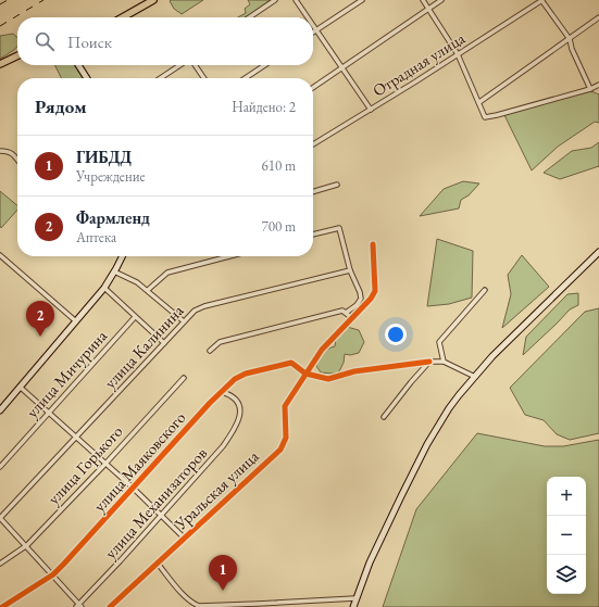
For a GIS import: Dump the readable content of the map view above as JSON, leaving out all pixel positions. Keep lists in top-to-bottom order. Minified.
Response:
{"streets":{"street":["Отрадная улица","улица Калинина","улица Мичурина","улица Маяковского","улица Горького","Уральская улица","улица Механизаторов"]},"crossings":[["улица Маяковского","Уральская улица"],["улица Маяковского","улица Механизаторов"]],"page":{"search":"Поиск","heading":["Рядом","Найдено: 2"],"list":[{"mark":"1","name":"ГИБДД","note":"Учреждение","value":"610 m"},{"mark":"2","name":"Фармленд","note":"Аптека","value":"700 m"}],"pins":["2","1"],"map_buttons":["+","−"]}}
